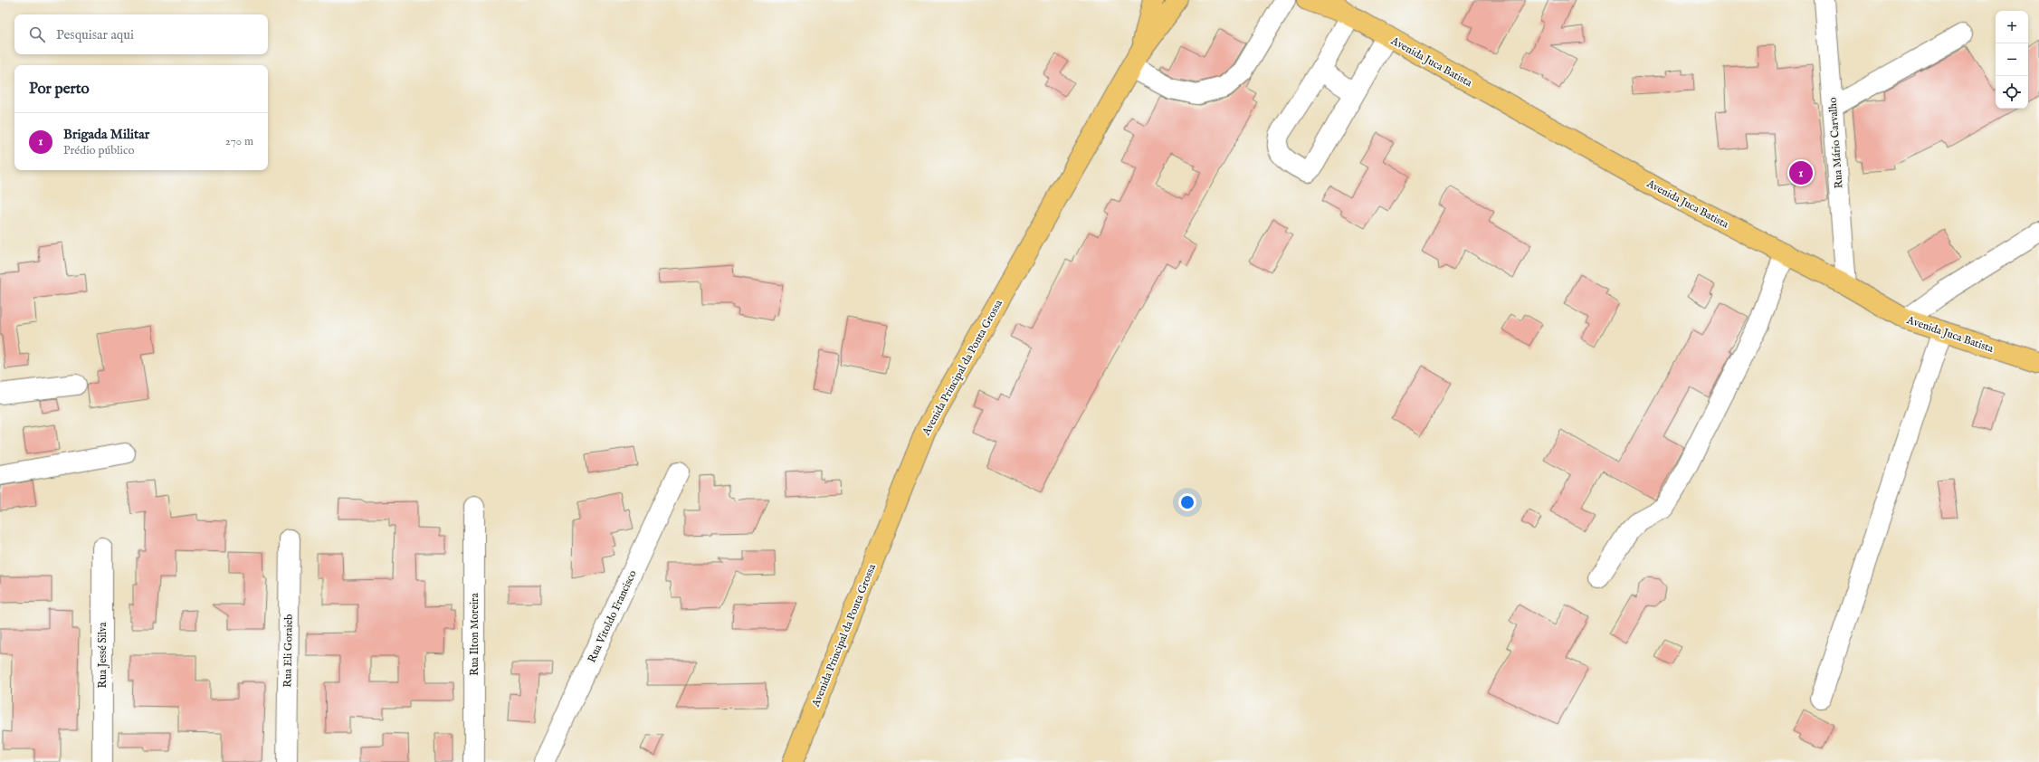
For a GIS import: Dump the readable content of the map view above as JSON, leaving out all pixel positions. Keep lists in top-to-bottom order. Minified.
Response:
{"streets":{"main road":["Avenida Juca Batista","Avenida Principal da Ponta Grossa"],"street":["Rua Mário Carvalho","Rua Vitoldo Francisco","Rua Ilton Moreira","Rua Eli Goraieb","Rua Jessé Silva"]},"crossings":[["Avenida Juca Batista","Rua Mário Carvalho"]],"page":{"map_buttons":["+","−"],"search":"Pesquisar aqui","heading":"Por perto","list":[{"mark":"1","name":"Brigada Militar","note":"Prédio público","value":"270 m"}],"pins":"1"}}
